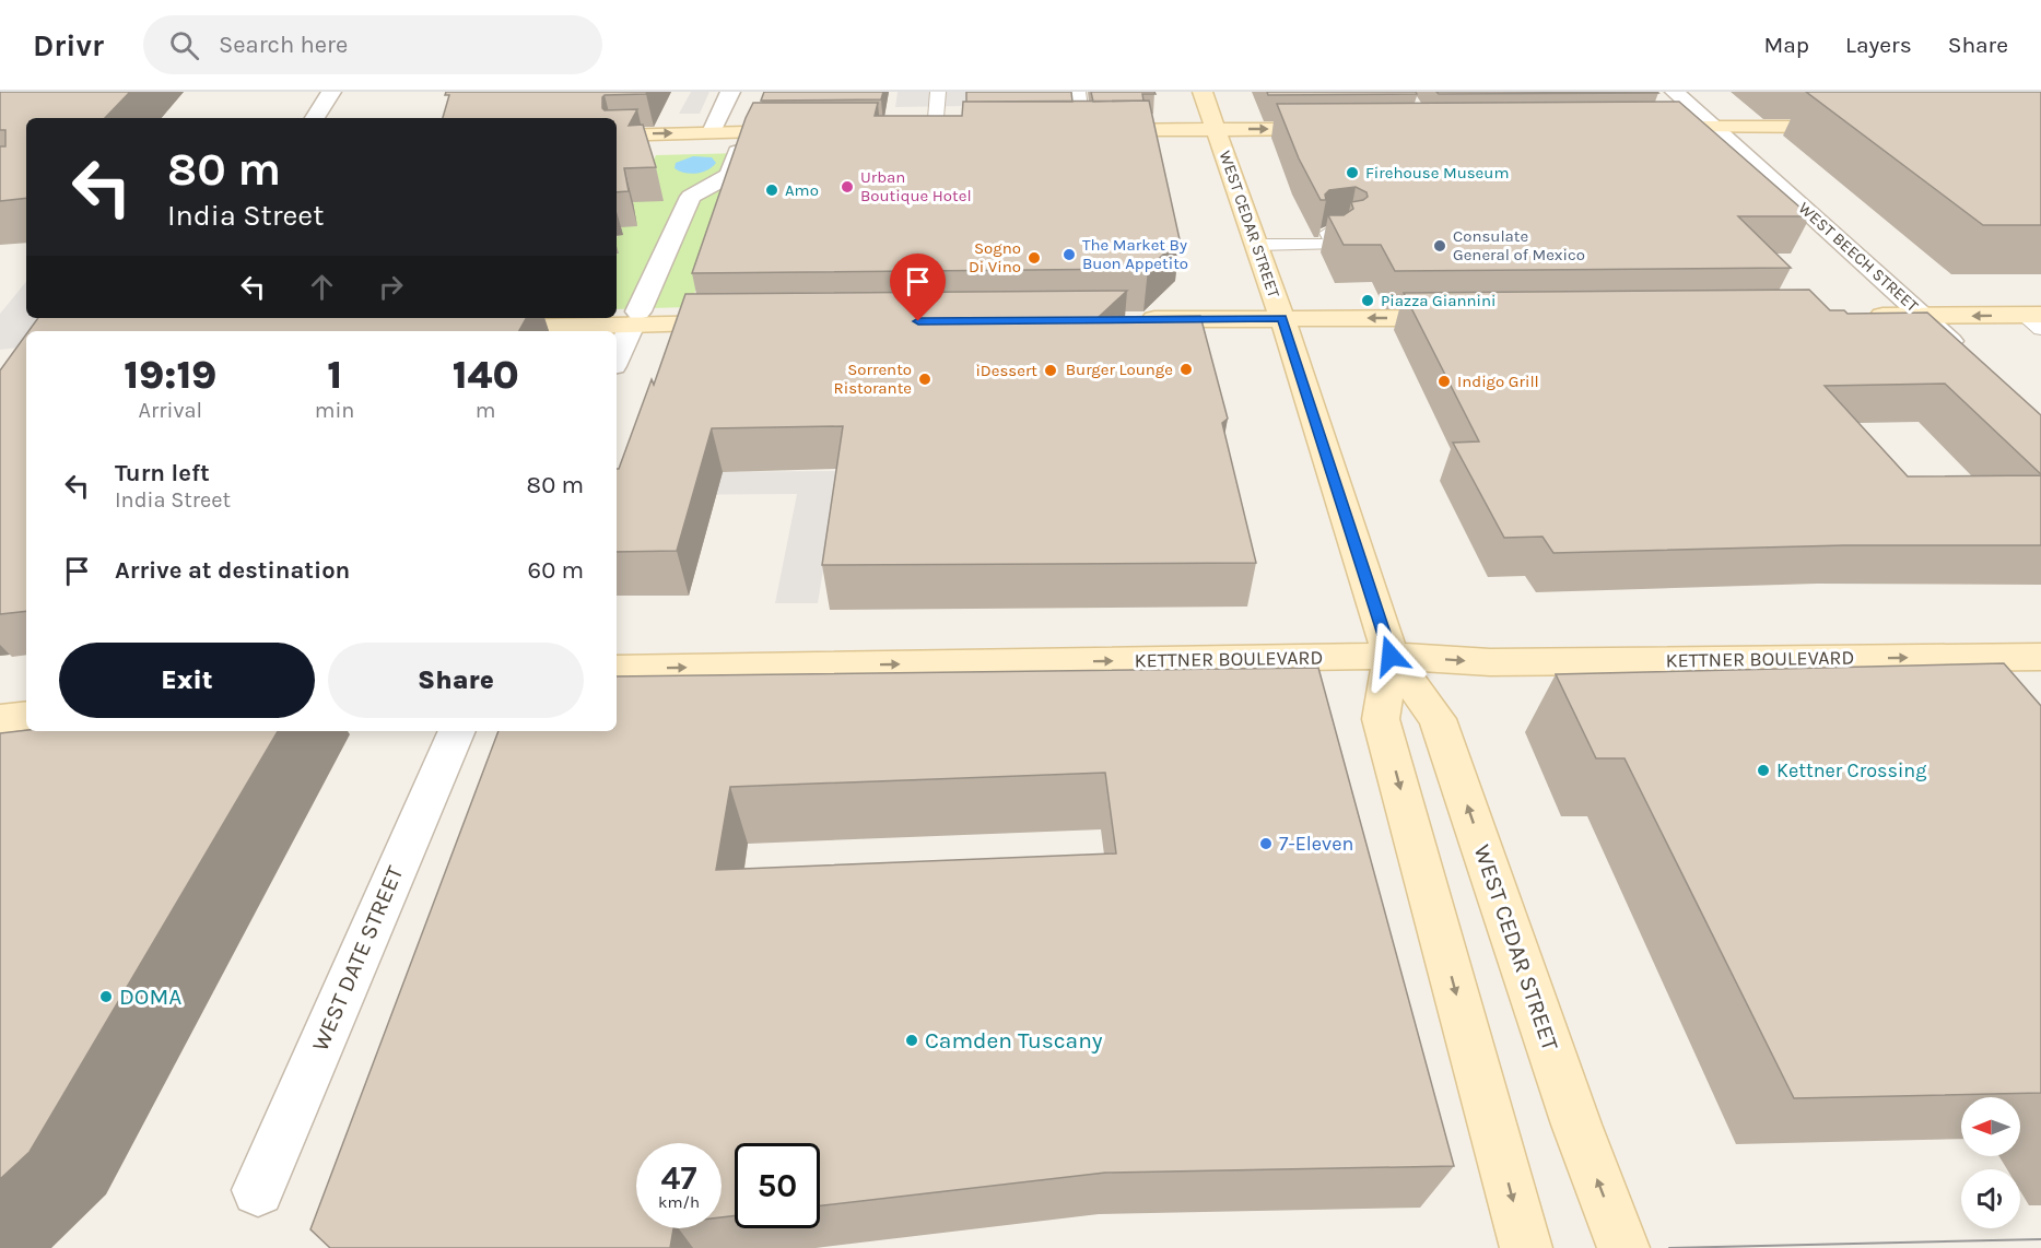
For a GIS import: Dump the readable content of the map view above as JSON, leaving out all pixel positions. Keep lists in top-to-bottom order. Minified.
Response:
{"streets":{"main road":["WEST CEDAR STREET","KETTNER BOULEVARD"],"street":["WEST BEECH STREET","WEST DATE STREET"]},"crossings":[["WEST CEDAR STREET","KETTNER BOULEVARD"]],"one_way":["KETTNER BOULEVARD"],"places":["Firehouse Museum","Urban Boutique Hotel","Amo","Consulate General of Mexico","The Market By Buon Appetito","Sogno Di Vino","Piazza Giannini","Burger Lounge","iDessert","Sorrento Ristorante","Indigo Grill","Kettner Crossing","7-Eleven","DOMA","Camden Tuscany"],"north":"left","page":{"header":"Drivr","search":"Search here","nav":["Map","Layers","Share"],"turn":["80 m","India Street"],"eta":["19:19","Arrival","1","min","140","m"],"list":[{"name":"Turn left","note":"India Street","value":"80 m"},{"name":"Arrive at destination","value":"60 m"}],"buttons":["Exit","Share"],"speed":"47 km/h","limit":"50"}}
